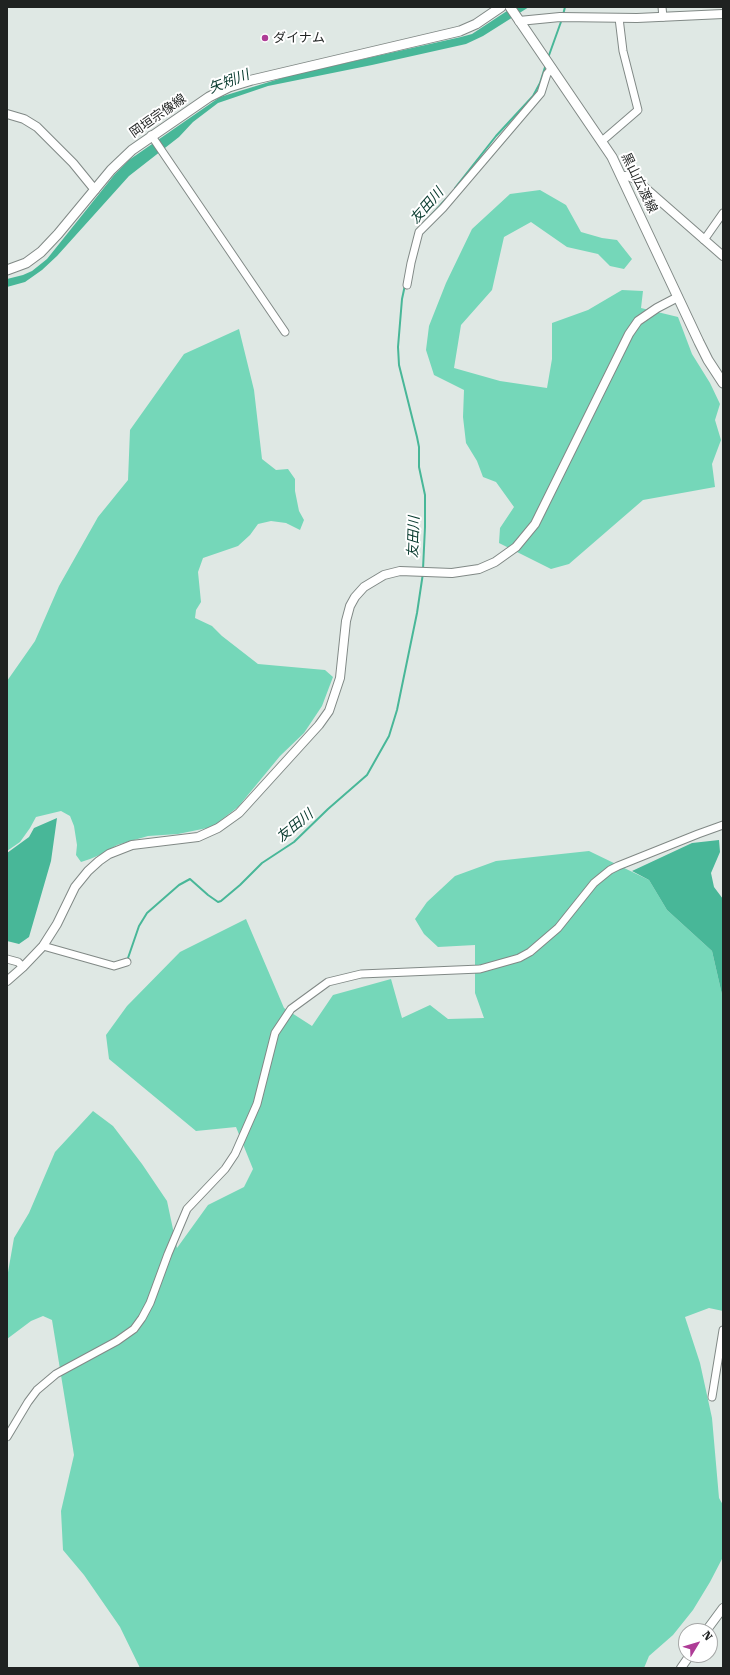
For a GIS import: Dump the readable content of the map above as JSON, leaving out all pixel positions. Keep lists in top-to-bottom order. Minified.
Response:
{"streets":{"main road":["岡垣宗像線","黒山広渡線"]},"water":["矢矧川","友田川"],"places":["ダイナム"],"north":"top right"}
